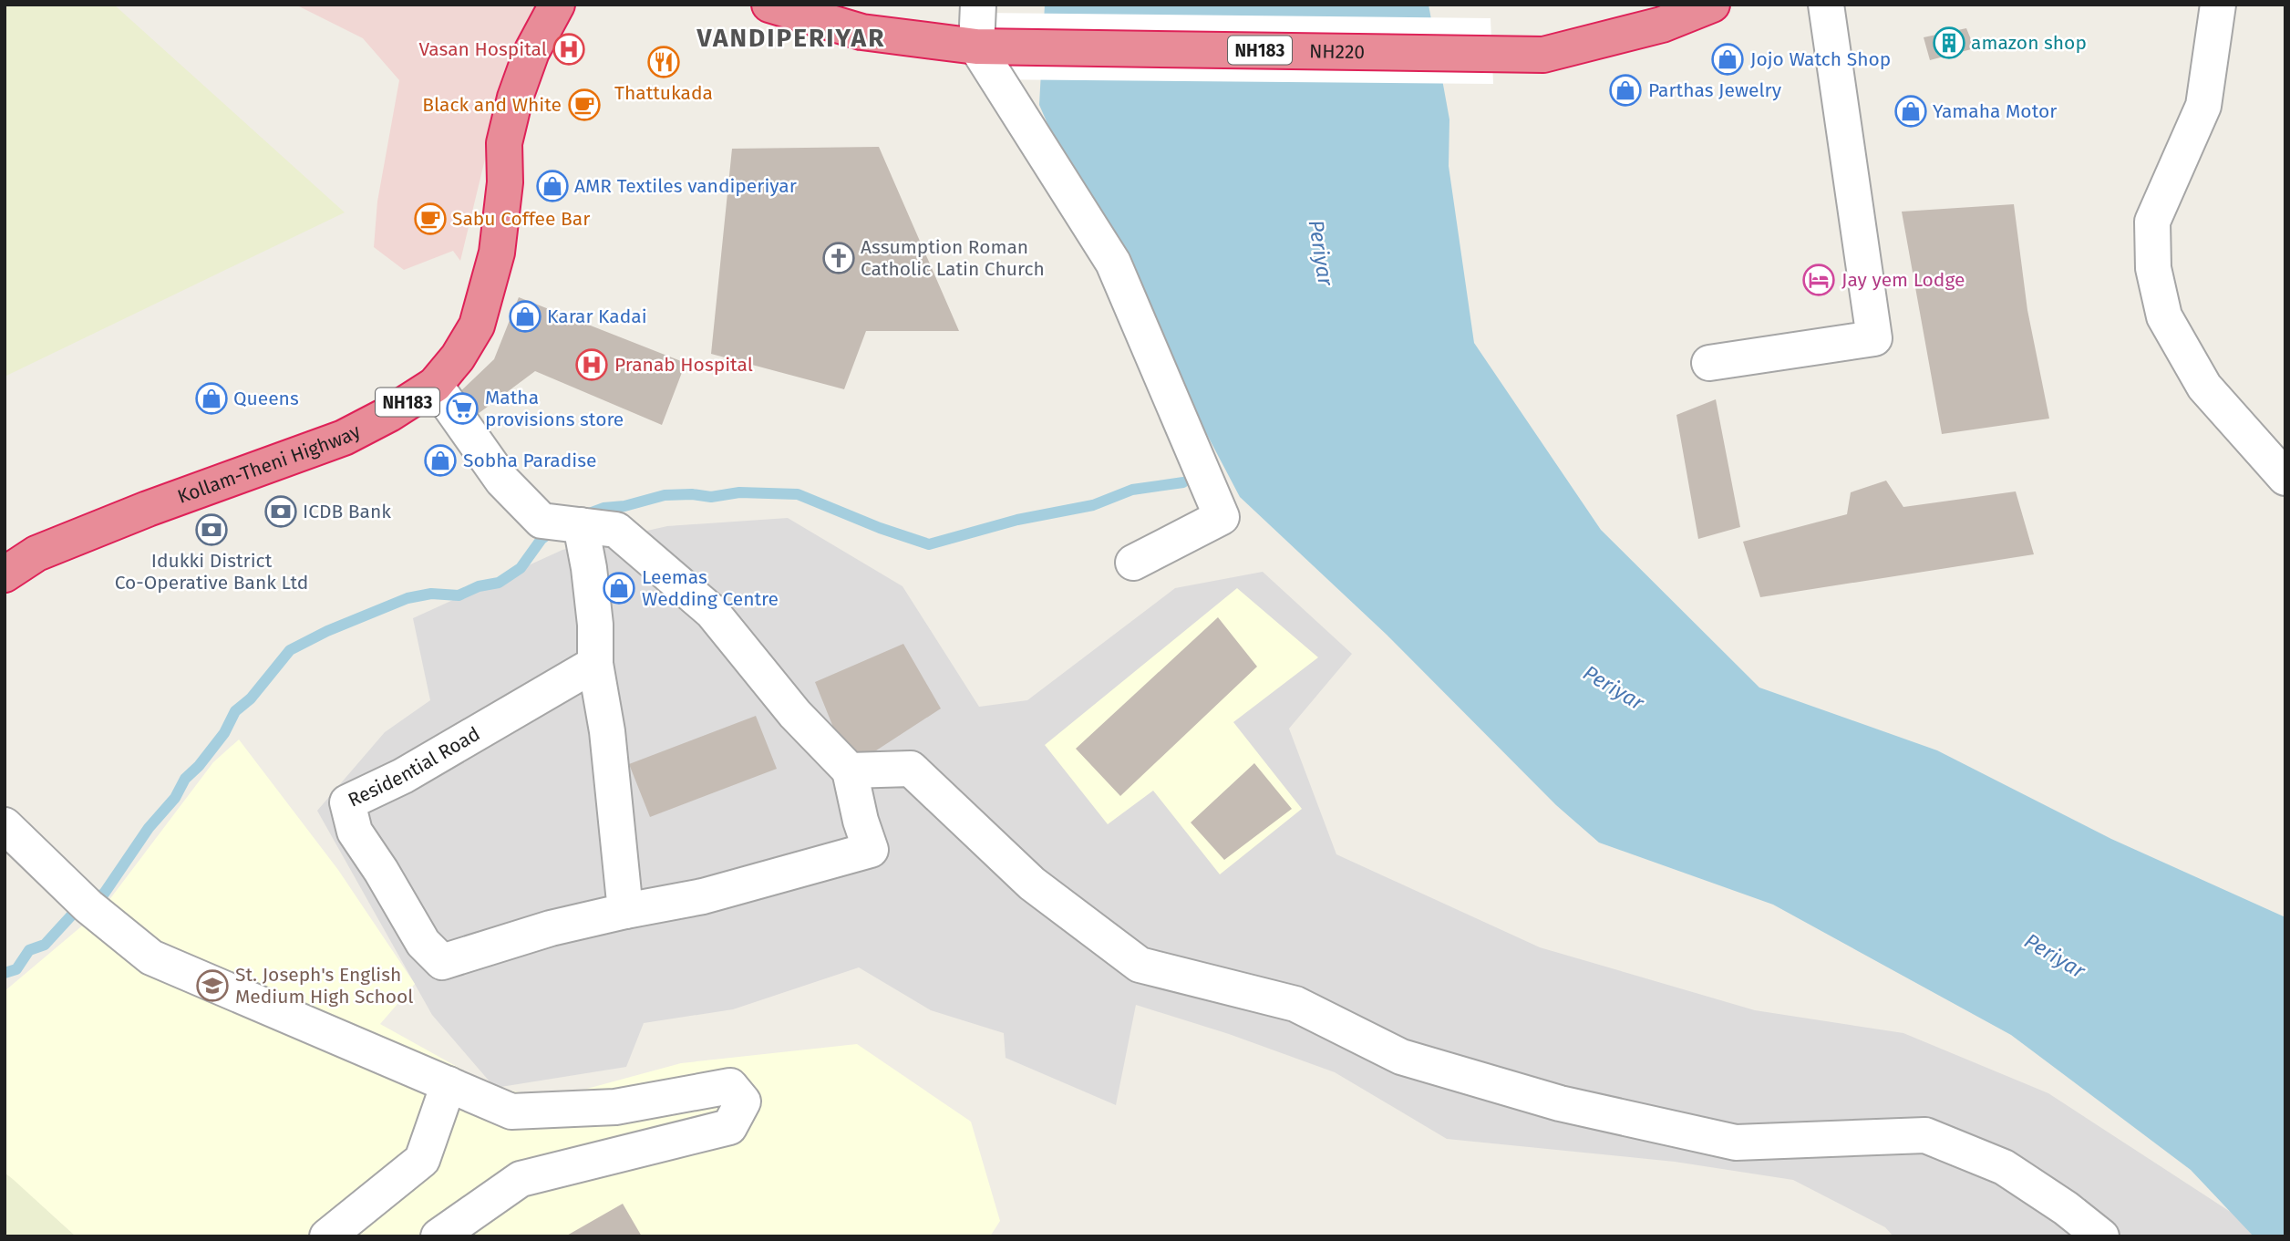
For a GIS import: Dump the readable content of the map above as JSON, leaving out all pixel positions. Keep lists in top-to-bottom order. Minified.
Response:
{"streets":{"highway":["NH183","NH220","Kollam-Theni Highway"],"street":["Residential Road"]},"crossings":[["NH183","NH220"]],"districts":["VANDIPERIYAR"],"water":["Periyar"],"places":{"building":["amazon shop"],"hospital":["Vasan Hospital","Pranab Hospital"],"shop":["Jojo Watch Shop","Parthas Jewelry","Yamaha Motor","AMR Textiles vandiperiyar","Karar Kadai","Queens","Sobha Paradise","Leemas Wedding Centre"],"restaurant":["Thattukada"],"cafe":["Black and White","Sabu Coffee Bar"],"church":["Assumption Roman Catholic Latin Church"],"hotel":["Jay yem Lodge"],"supermarket":["Matha provisions store"],"bank":["ICDB Bank","Idukki District Co-Operative Bank Ltd"],"school or university":["St. Joseph's English Medium High School"]}}
